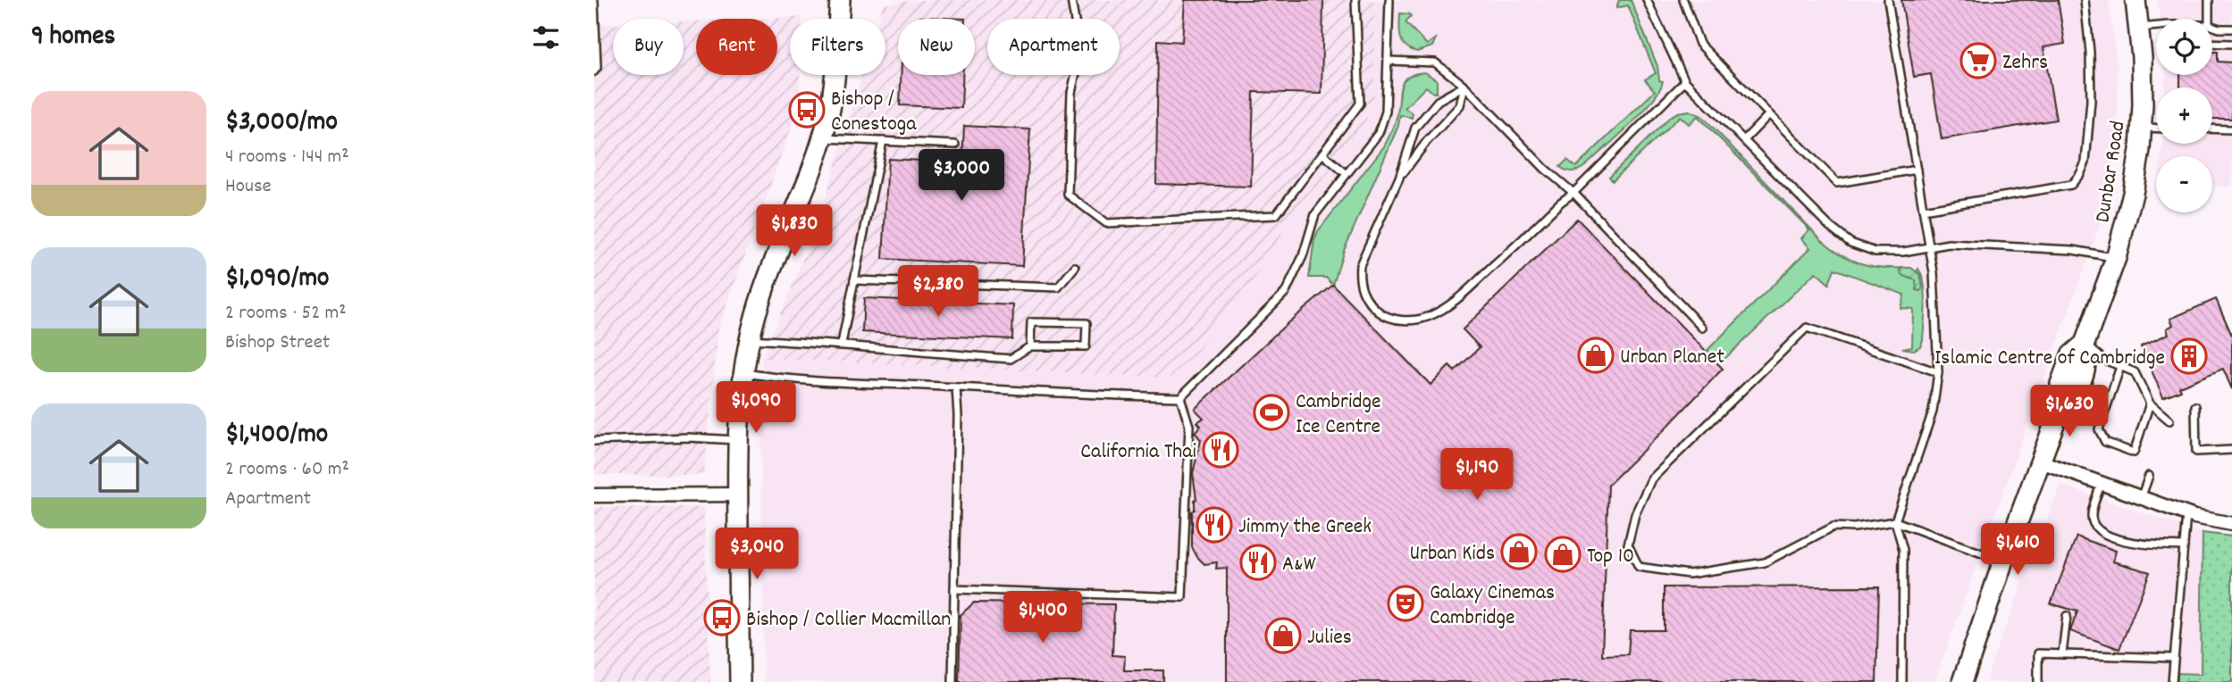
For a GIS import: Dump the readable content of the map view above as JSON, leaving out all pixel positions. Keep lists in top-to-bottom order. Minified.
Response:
{"streets":{"street":["Dunbar Road"]},"places":{"supermarket":["Zehrs"],"bus stop":["Bishop / Conestoga","Bishop / Collier Macmillan"],"shop":["Urban Planet","Urban Kids","Top 10","Julies"],"building":["Islamic Centre of Cambridge"],"sports":["Cambridge Ice Centre"],"restaurant":["California Thai","Jimmy the Greek","A&W"],"theatre":["Galaxy Cinemas Cambridge"]},"page":{"heading":"9 homes","map_buttons":["+","−"],"chip":["Buy","Rent","Filters","New","Apartment"],"list":[{"name":"$3,000/mo","note":"4 rooms · 144 m² · House"},{"name":"$1,090/mo","note":"2 rooms · 52 m² · Bishop Street"},{"name":"$1,400/mo","note":"2 rooms · 60 m² · Apartment"}],"price":["$3,000","$1,830","$2,380","$1,090","$1,630","$1,190","$1,610","$3,040","$1,400"]}}
